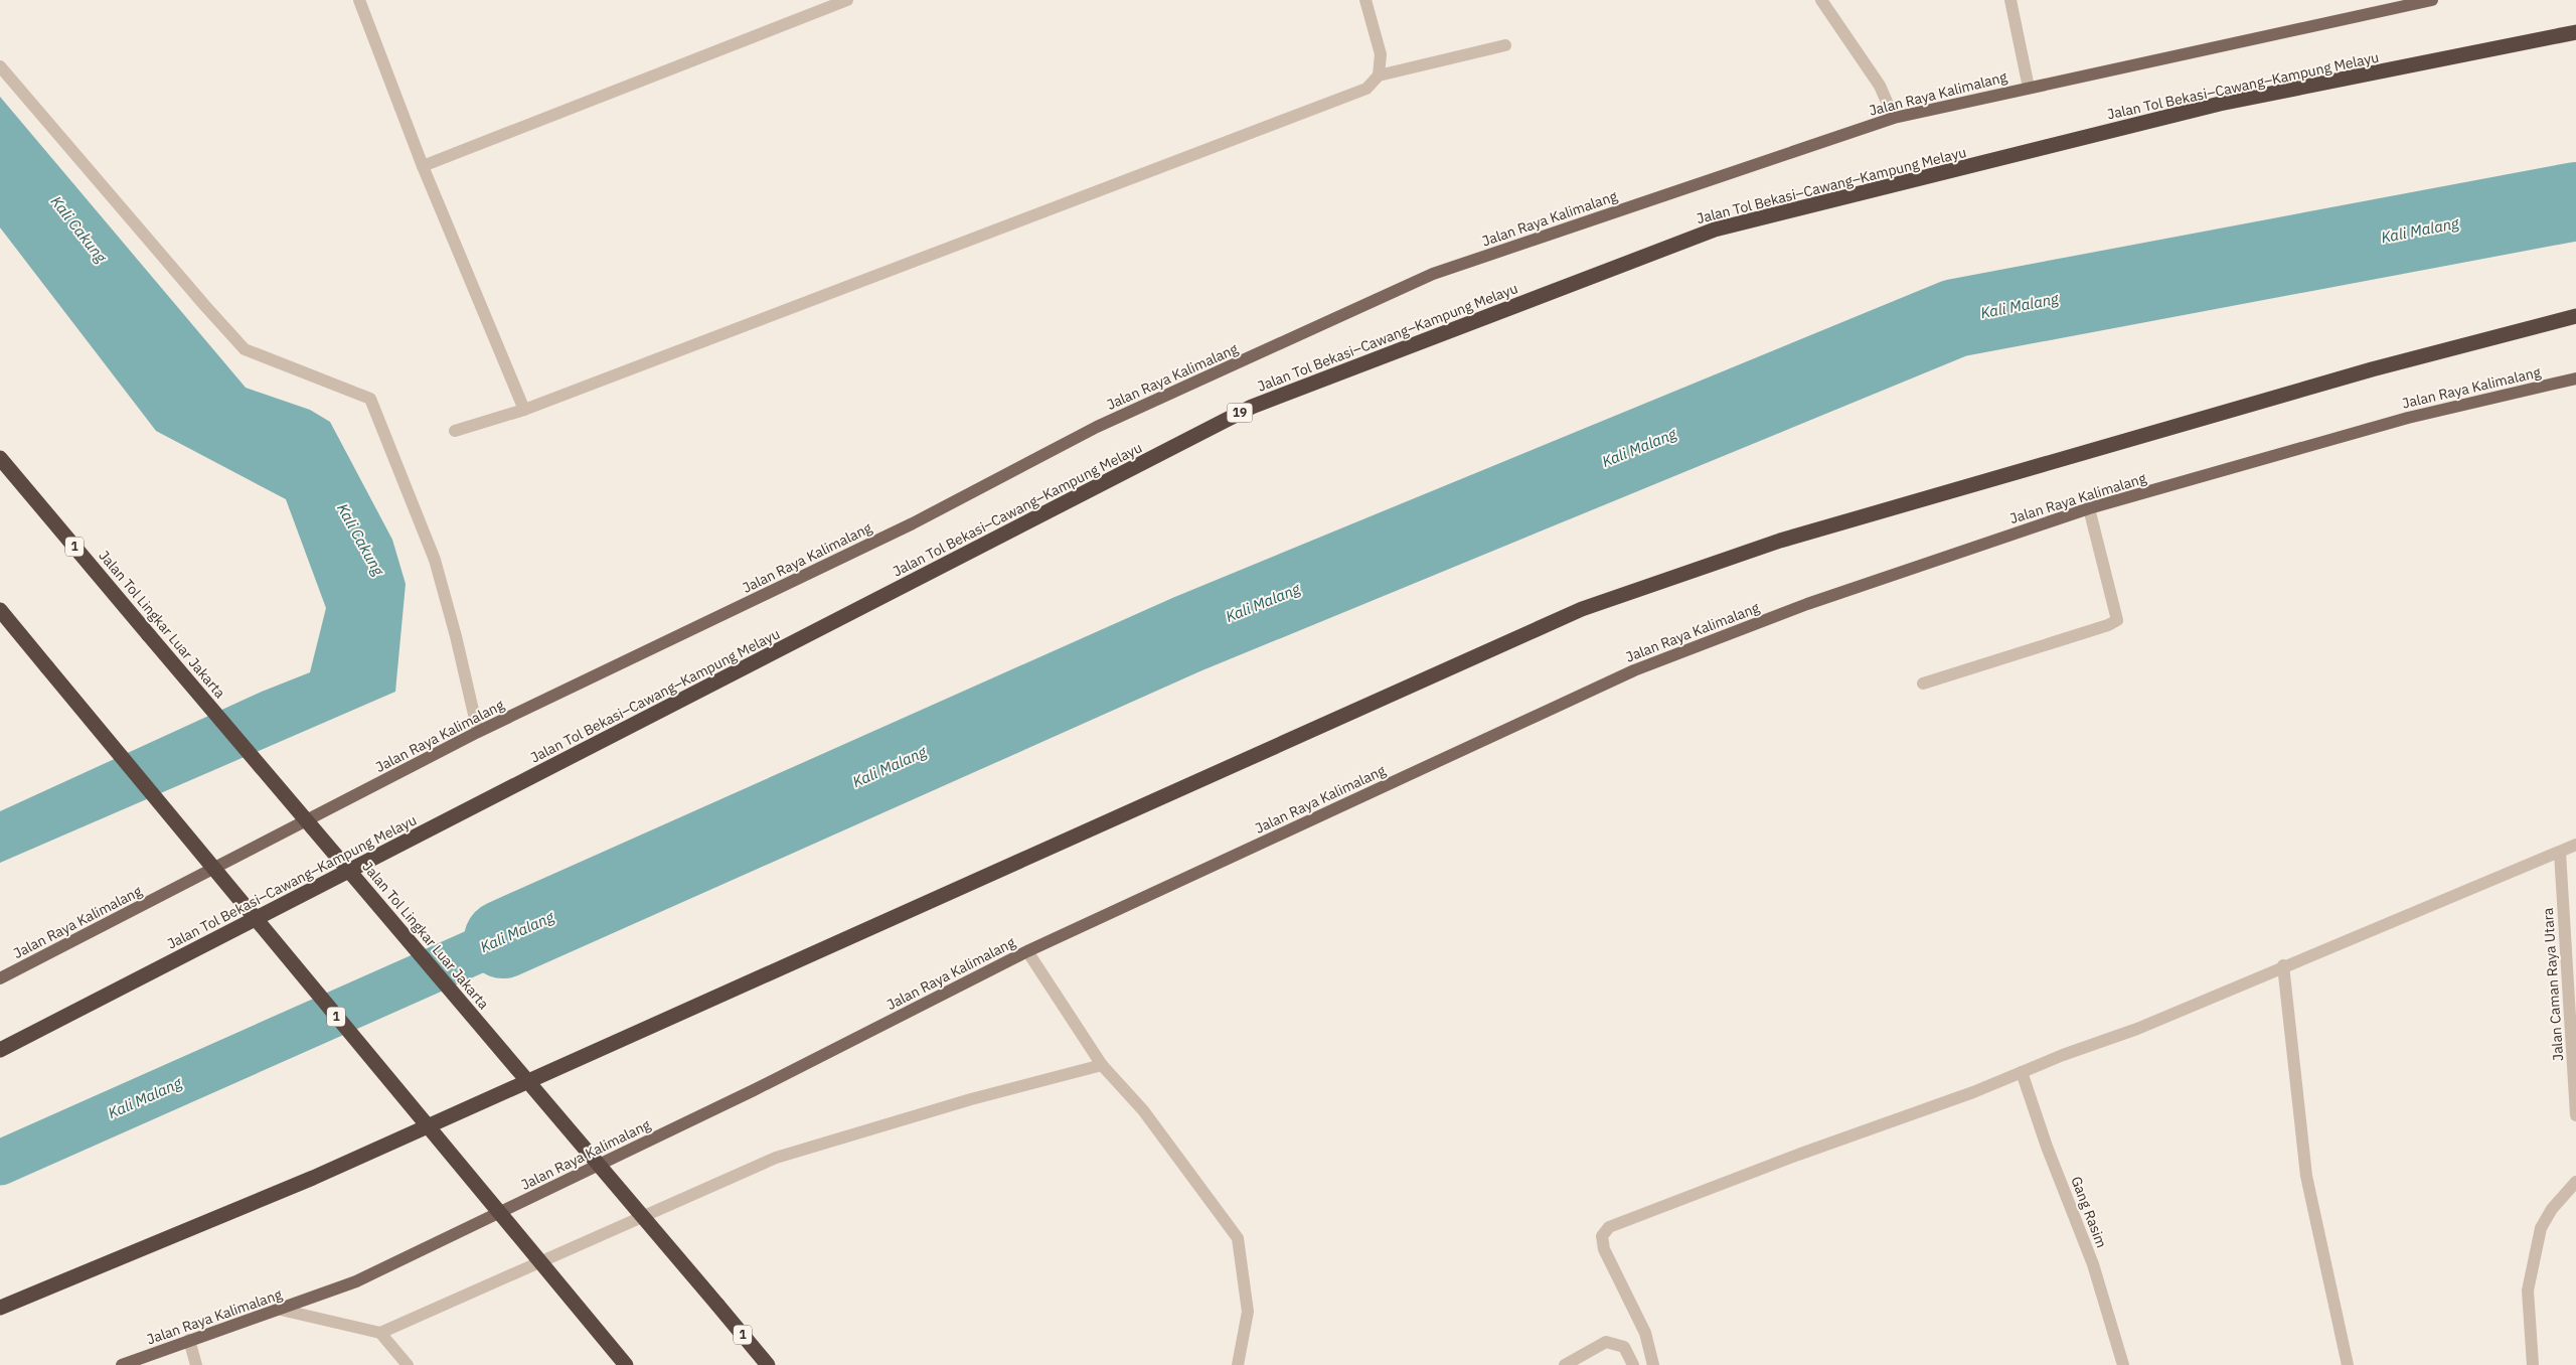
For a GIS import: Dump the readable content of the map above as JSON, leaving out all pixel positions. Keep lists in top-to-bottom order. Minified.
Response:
{"streets":{"highway":["Jalan Tol Bekasi–Cawang–Kampung Melayu","19","1","Jalan Tol Lingkar Luar Jakarta"],"main road":["Jalan Raya Kalimalang"],"street":["Jalan Caman Raya Utara","Gang Rasim"]},"water":["Kali Cakung","Kali Malang"]}
